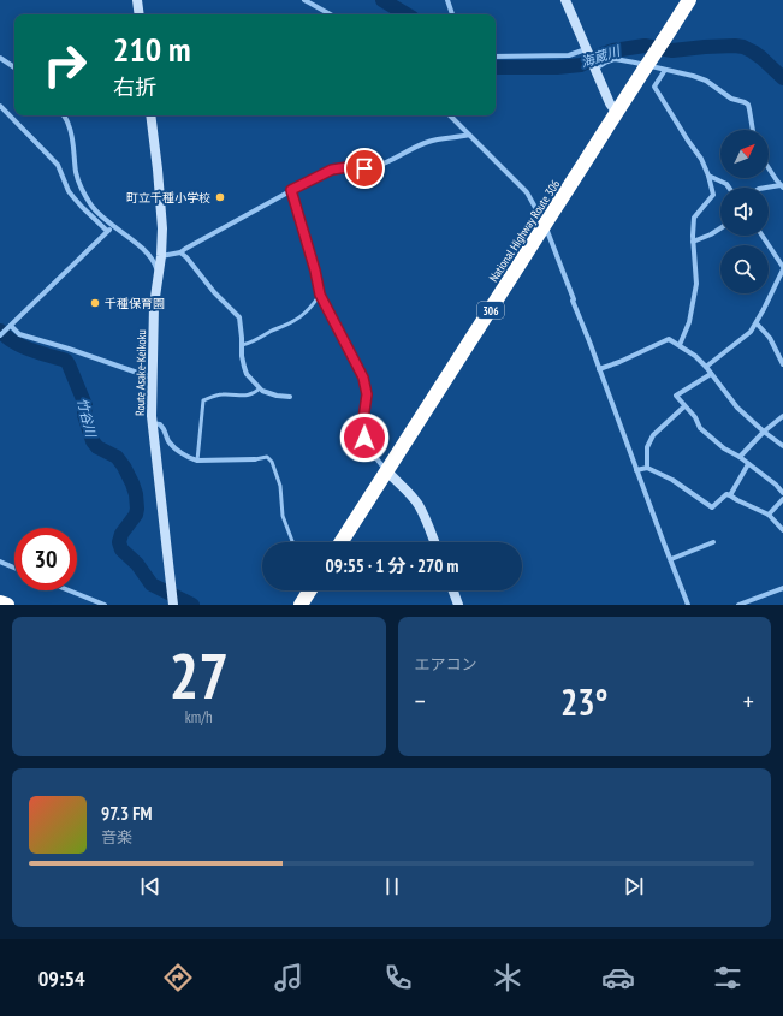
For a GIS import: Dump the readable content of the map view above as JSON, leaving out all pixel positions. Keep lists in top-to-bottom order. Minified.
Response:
{"streets":{"highway":["National Highway Route 306","306"],"main road":["Route Asake-Keikoku"]},"water":["海蔵川","竹谷川"],"places":["町立千種小学校","千種保育園"],"north":"top right","page":{"turn":["210 m","右折"],"limit":"30","trip":"09:55 · 1 分 · 270 m","tile":[["27","km/h"],"エアコン"],"heat":["−","23°","+"],"song":["97.3 FM","音楽"],"tabs":"09:54"}}
